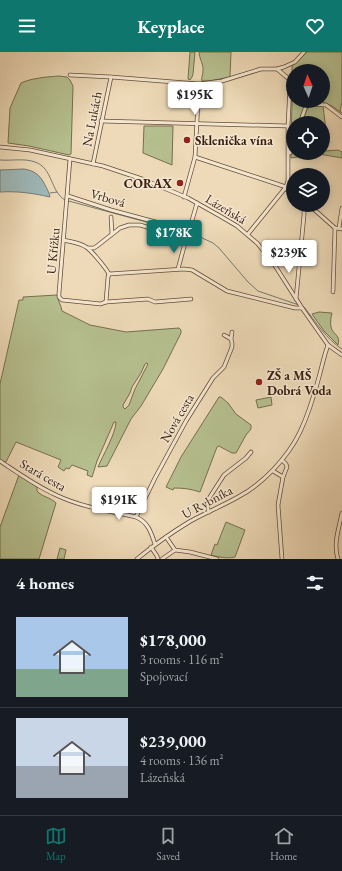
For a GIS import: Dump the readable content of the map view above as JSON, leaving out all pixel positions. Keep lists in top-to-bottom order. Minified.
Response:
{"streets":{"street":["Na Lukách","Vrbová","Lázeňská","U Křížku","Nová cesta","Stará cesta","U Rybníka"]},"crossings":[["Na Lukách","Lázeňská"],["Vrbová","Lázeňská"],["Vrbová","U Křížku"],["Lázeňská","U Křížku"],["Lázeňská","U Rybníka"],["Nová cesta","Stará cesta"]],"places":["Sklenička vína","CORAX","ZŠ a MŠ Dobrá Voda"],"north":"top","page":{"header":"Keyplace","price":["$195K","$178K","$239K","$191K"],"heading":"4 homes","list":[{"name":"$178,000","note":"3 rooms · 116 m² · Spojovací"},{"name":"$239,000","note":"4 rooms · 136 m² · Lázeňská"}],"tabs":["Map","Saved","Home"]}}
